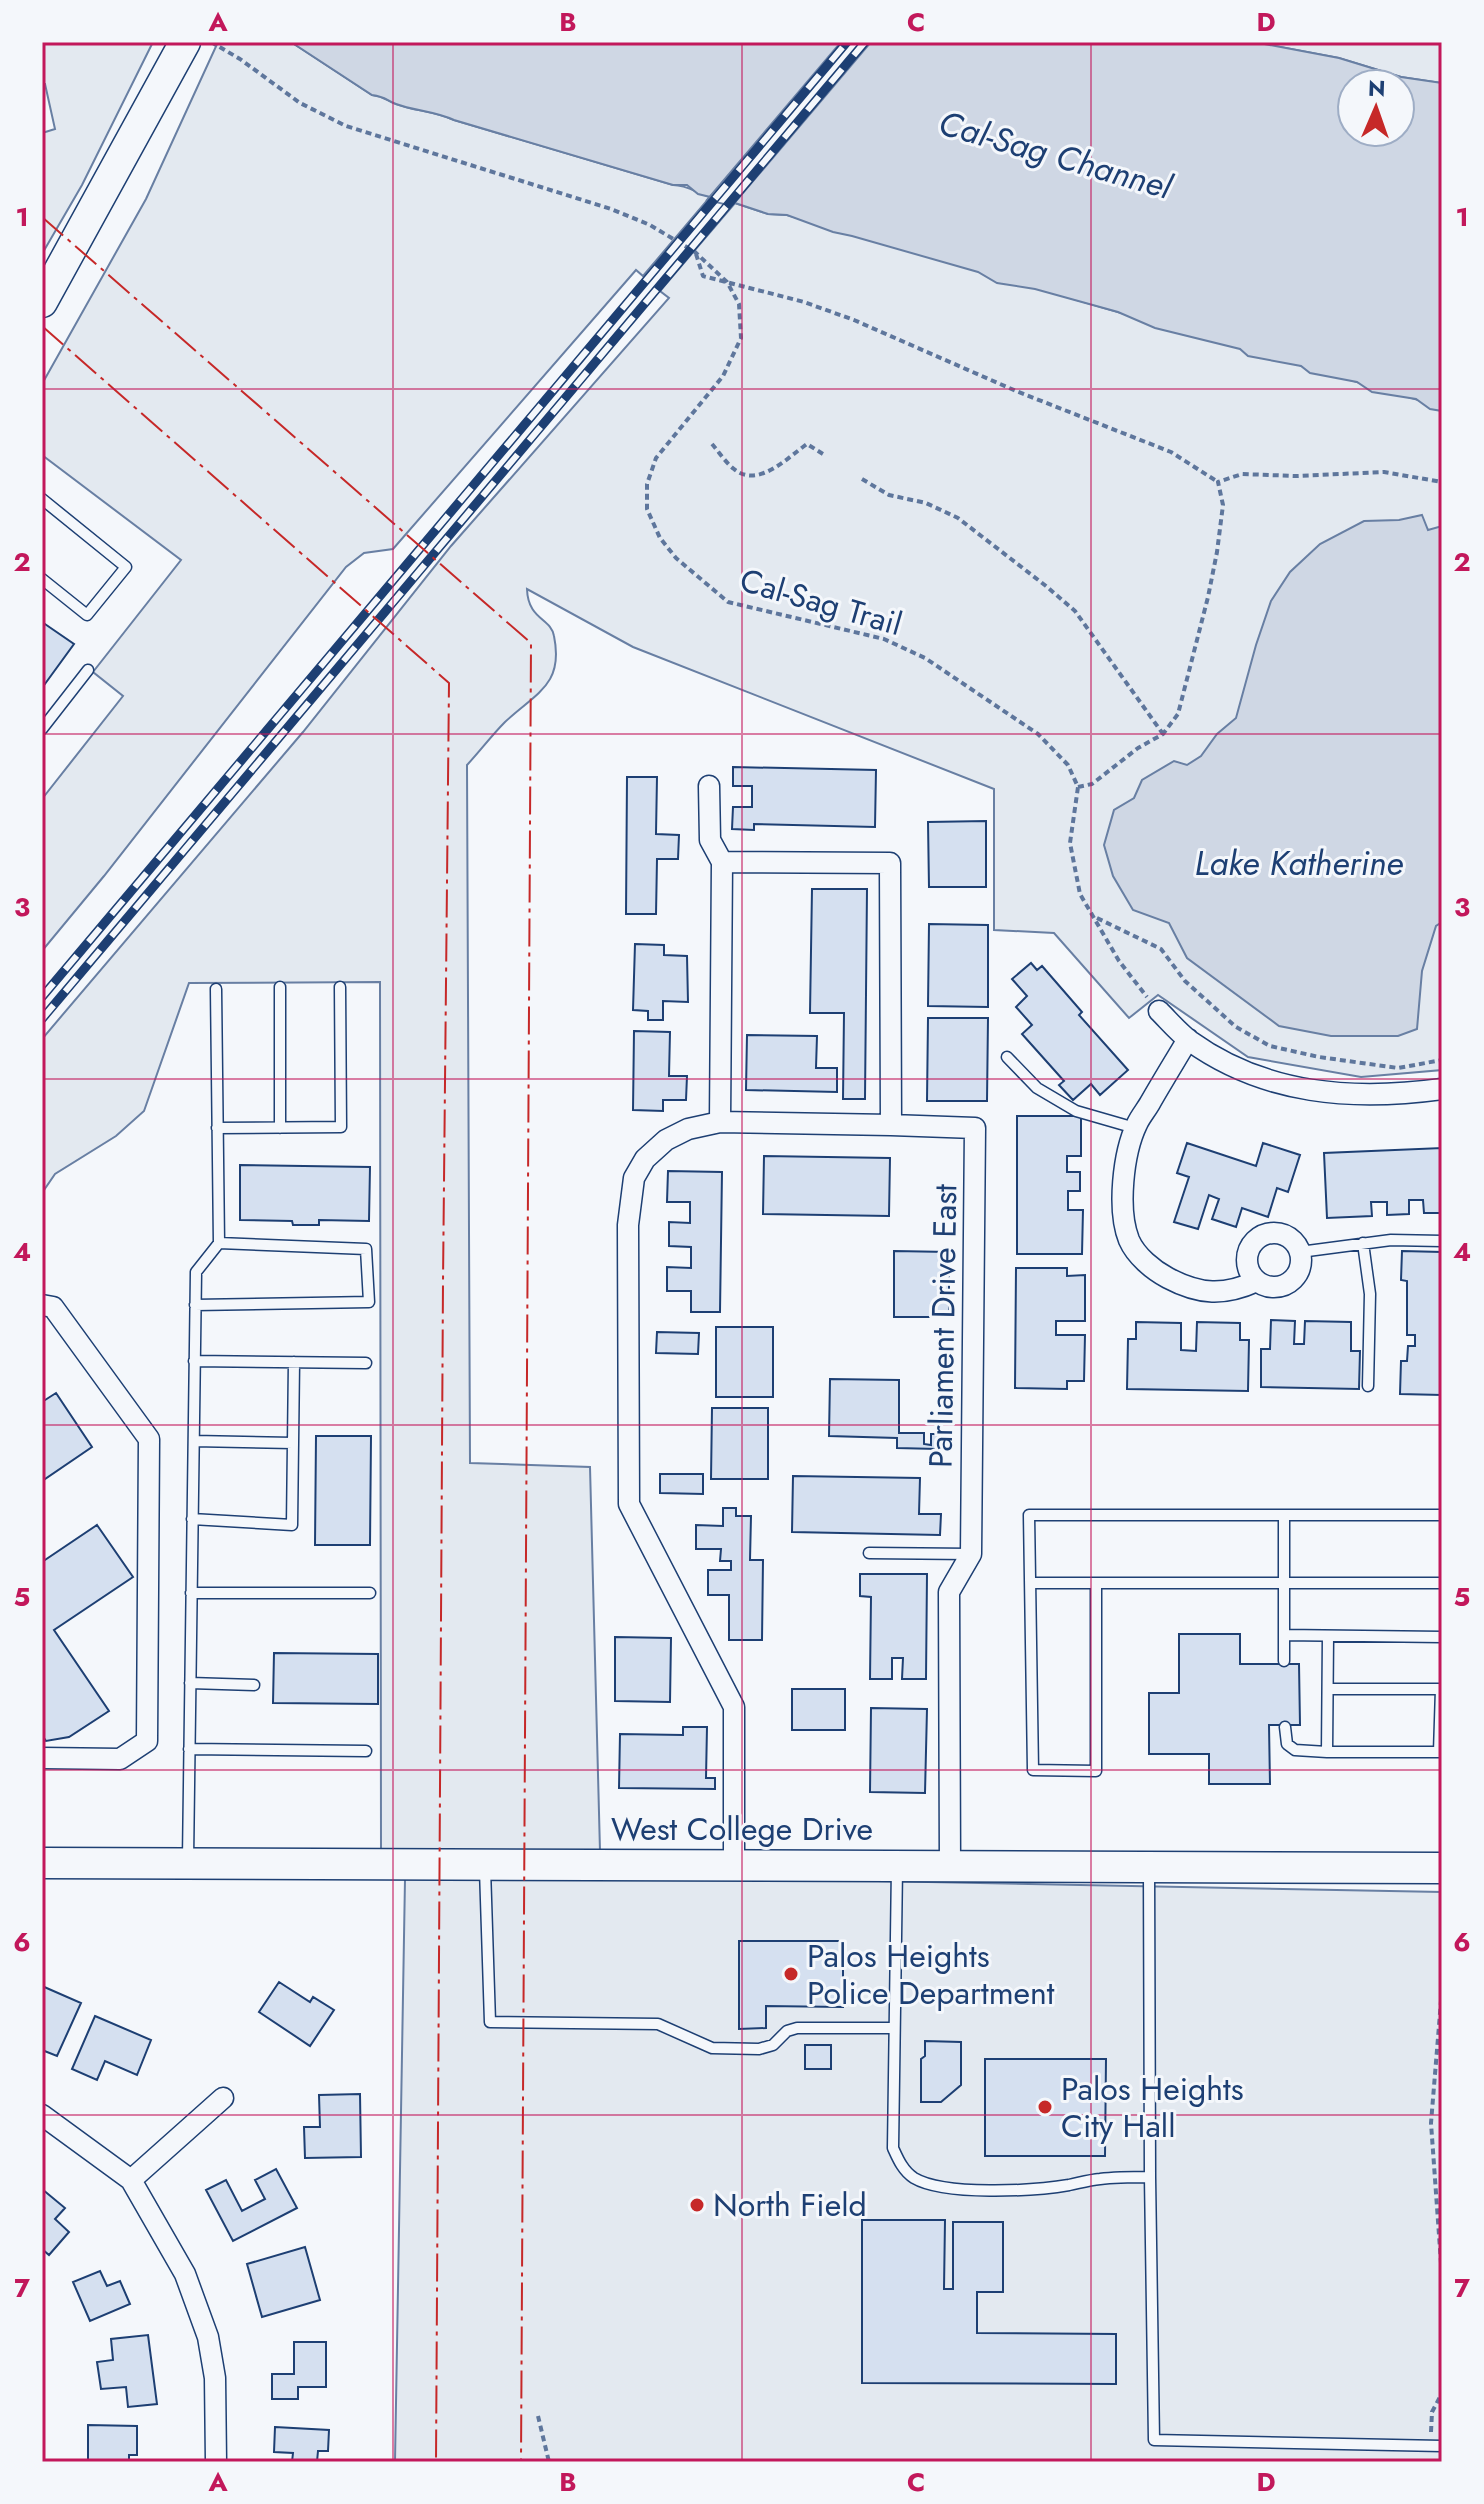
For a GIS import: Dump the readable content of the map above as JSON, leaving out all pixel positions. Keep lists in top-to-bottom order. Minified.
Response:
{"streets":{"main road":["West College Drive"],"street":["Parliament Drive East"],"path":["Cal-Sag Trail"]},"crossings":[["Parliament Drive East","West College Drive"]],"water":["Cal-Sag Channel","Lake Katherine"],"places":["Palos Heights Police Department","Palos Heights City Hall","North Field"],"north":"top","grid":{"columns":["A","B","C","D"],"rows":["1","2","3","4","5","6","7"]}}
